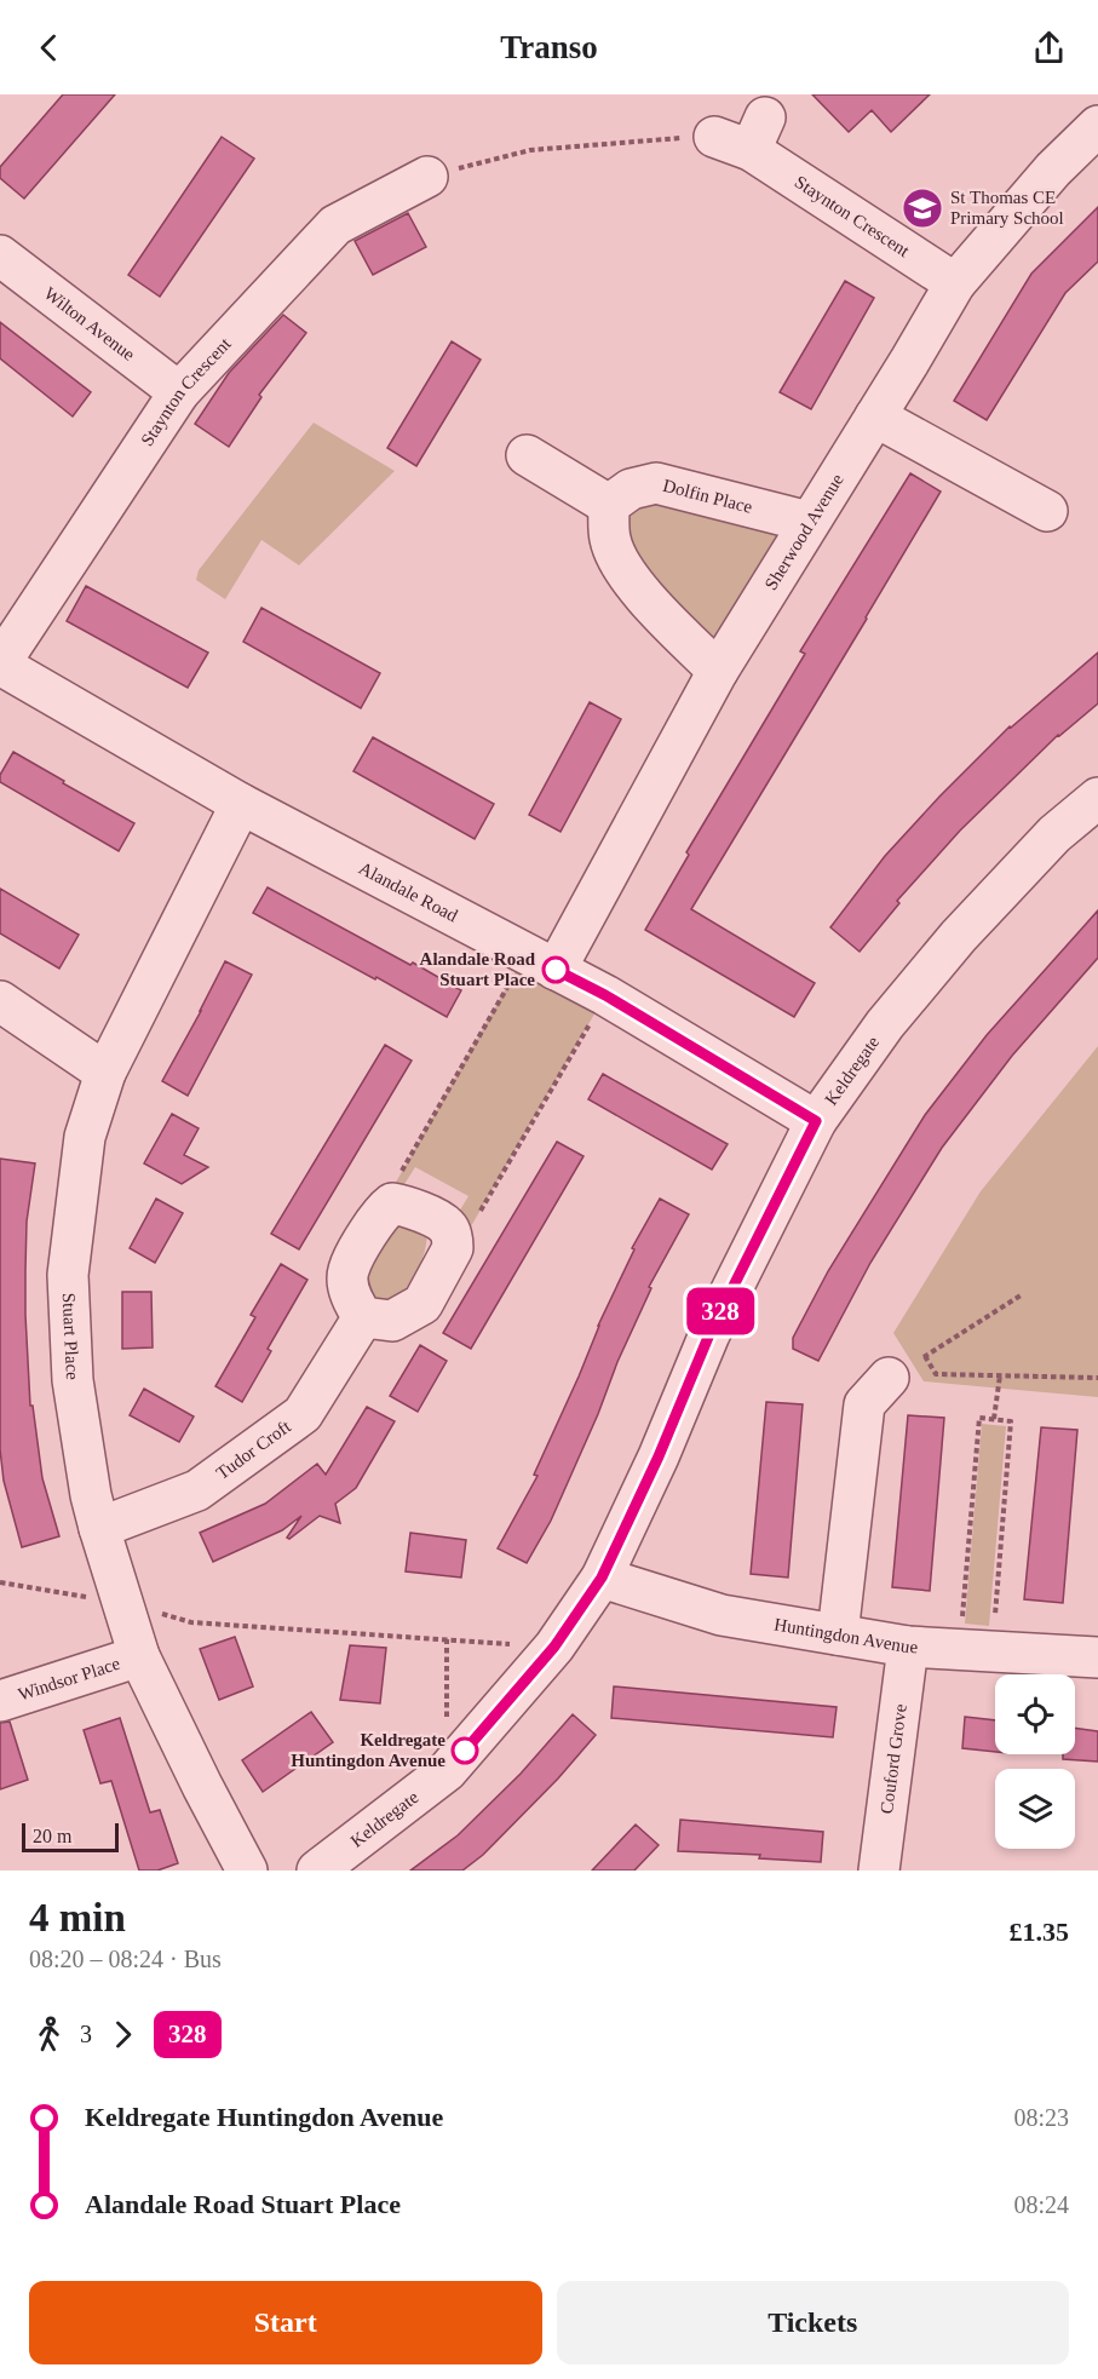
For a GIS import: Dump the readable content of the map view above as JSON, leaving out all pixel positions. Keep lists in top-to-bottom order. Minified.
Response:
{"streets":{"street":["Staynton Crescent","Wilton Avenue","Dolfin Place","Sherwood Avenue","Alandale Road","Keldregate","Stuart Place","Tudor Croft","Huntingdon Avenue","Windsor Place","Couford Grove"]},"crossings":[["Staynton Crescent","Wilton Avenue"],["Staynton Crescent","Sherwood Avenue"],["Staynton Crescent","Alandale Road"],["Dolfin Place","Sherwood Avenue"],["Sherwood Avenue","Alandale Road"],["Alandale Road","Keldregate"],["Alandale Road","Stuart Place"],["Keldregate","Huntingdon Avenue"],["Stuart Place","Tudor Croft"],["Stuart Place","Windsor Place"],["Huntingdon Avenue","Couford Grove"]],"places":{"school or university":["St Thomas CE Primary School"],"other":["Alandale Road Stuart Place","Keldregate Huntingdon Avenue"]},"lines":["bus line 328"],"scale_bar":"20 m","page":{"header":"Transo","on_map":"328","scale":"20 m","heading":["4 min","08:20 – 08:24 · Bus","£1.35"],"legs":["3","328"],"list":[{"name":"Keldregate Huntingdon Avenue","value":"08:23"},{"name":"Alandale Road Stuart Place","value":"08:24"}],"buttons":["Start","Tickets"]}}
